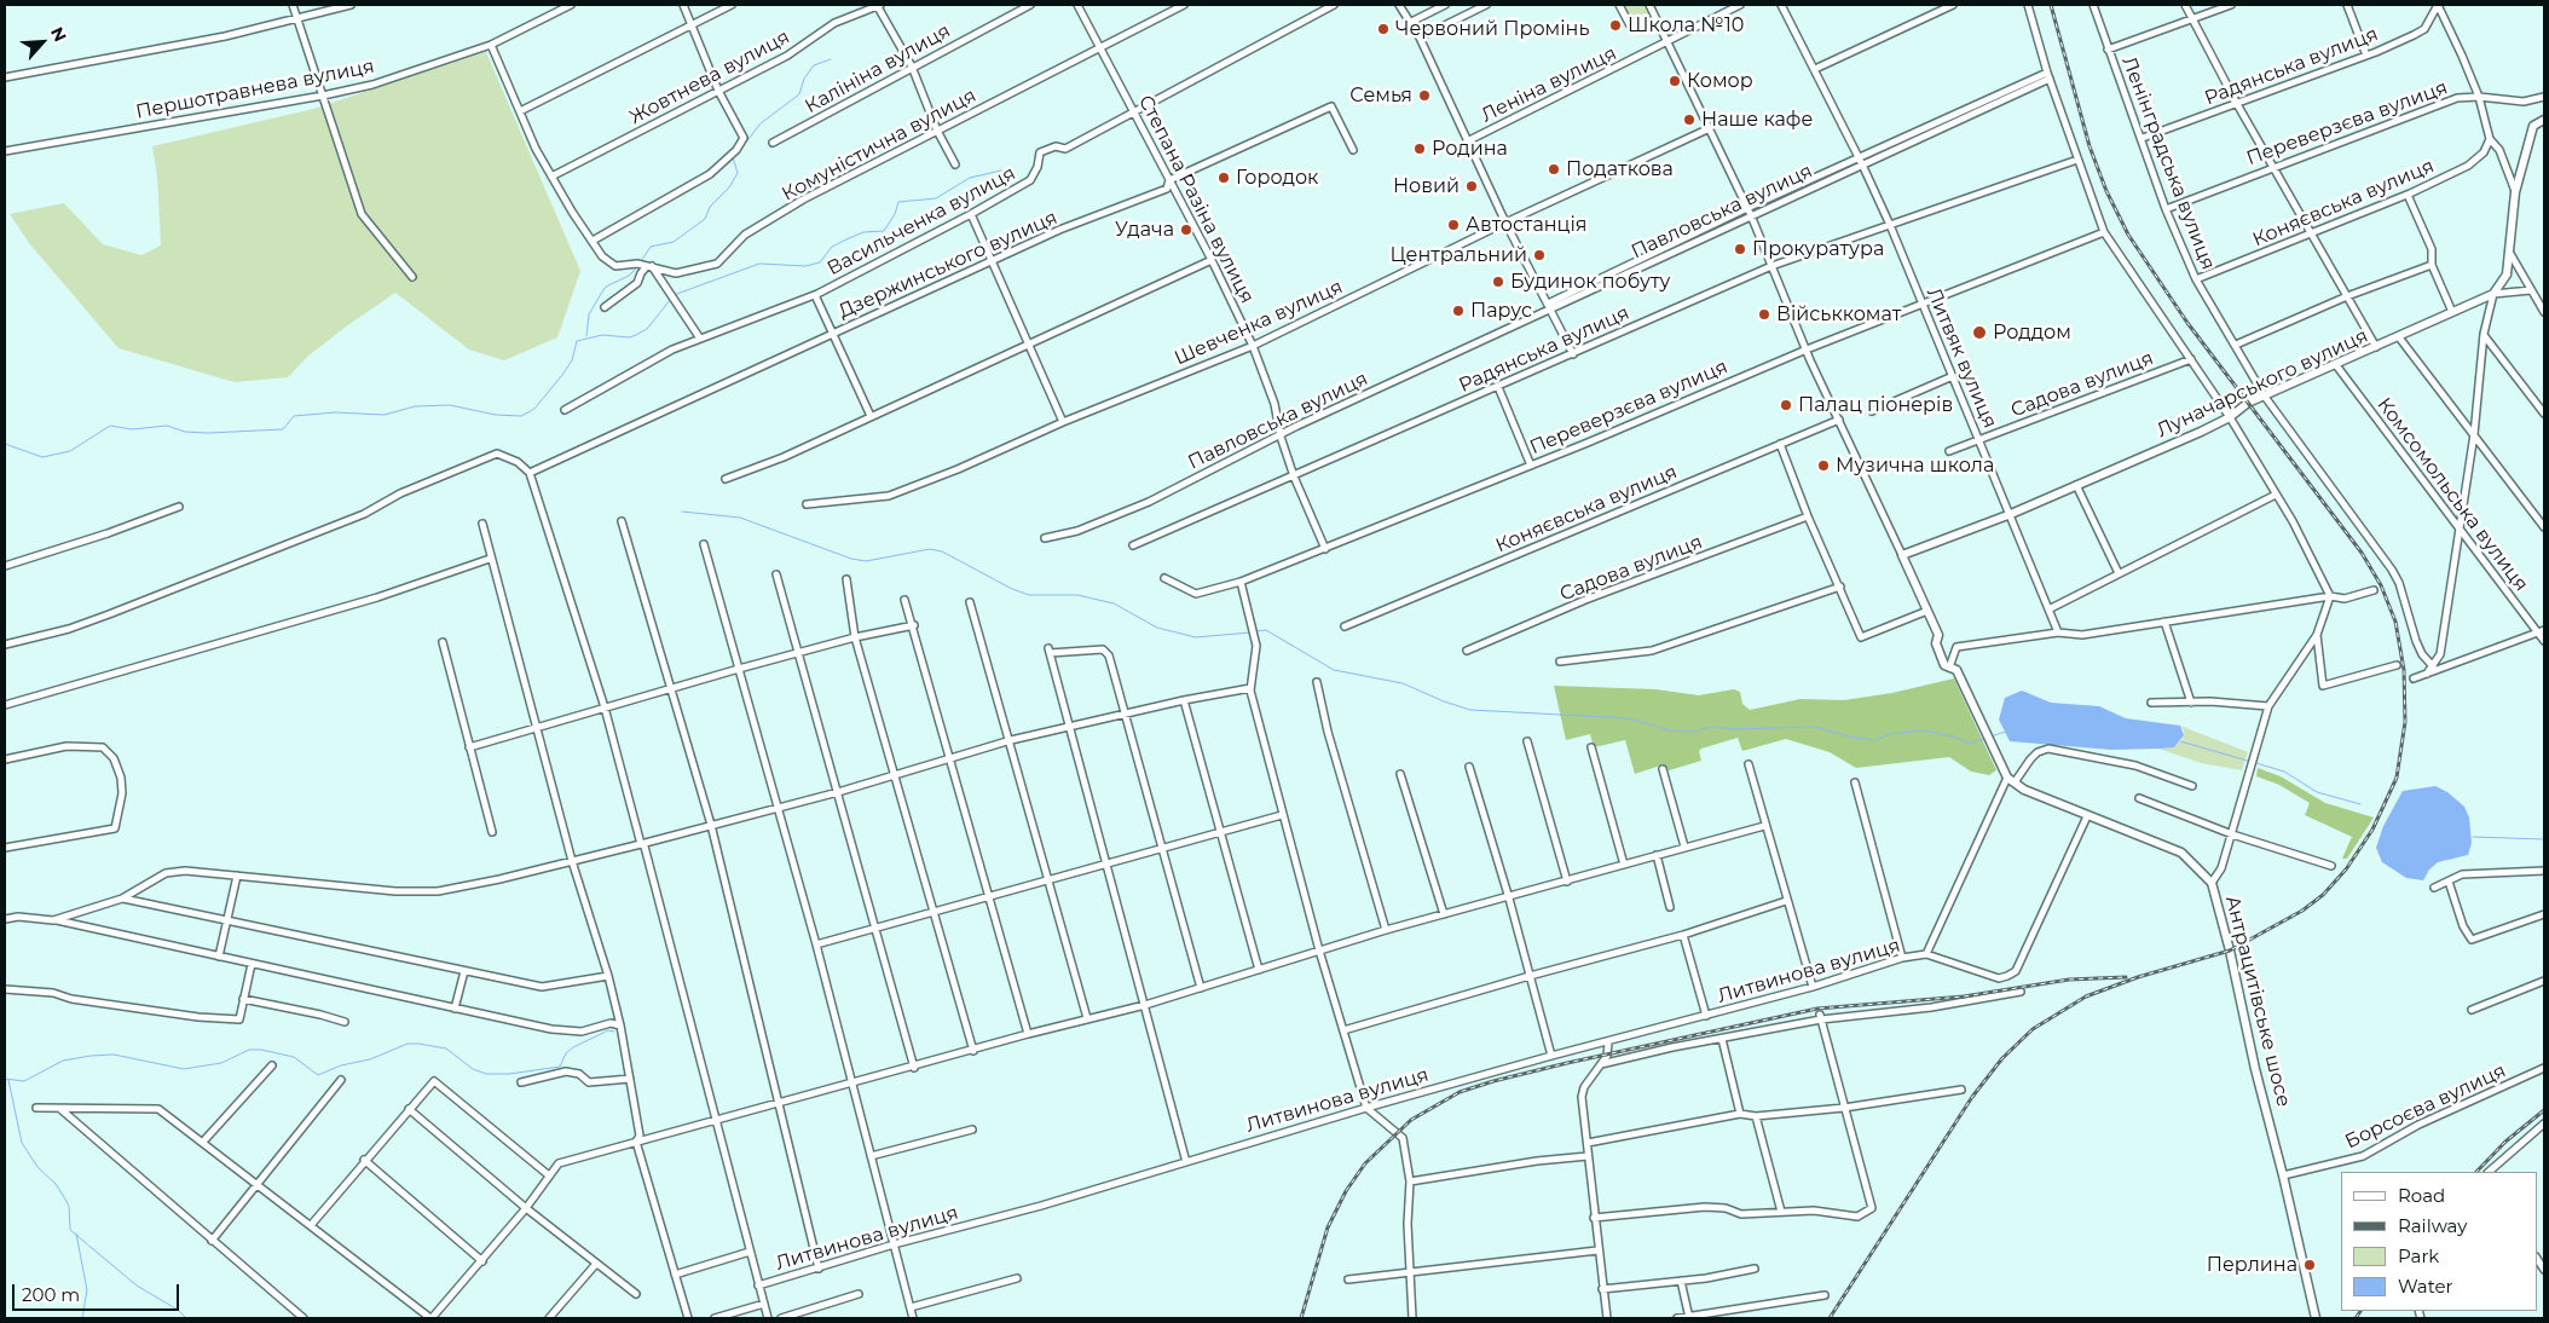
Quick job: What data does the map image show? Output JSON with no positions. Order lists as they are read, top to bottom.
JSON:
{
  "streets": {
    "main road": ["Луначарського вулиця", "Антрацитівське шосе"],
    "street": [
      "Радянська вулиця",
      "Калініна вулиця",
      "Жовтнева вулиця",
      "Леніна вулиця",
      "Першотравнева вулиця",
      "Переверзєва вулиця",
      "Комуністична вулиця",
      "Ленінградська вулиця",
      "Степана Разіна вулиця",
      "Коняєвська вулиця",
      "Павловська вулиця",
      "Васильченка вулиця",
      "Дзержинського вулиця",
      "Шевченка вулиця",
      "Литвяк вулиця",
      "Садова вулиця",
      "Комсомольська вулиця",
      "Литвинова вулиця",
      "Борсоєва вулиця"
    ]
  },
  "crossings": [
    ["Радянська вулиця", "Ленінградська вулиця"],
    ["Радянська вулиця", "Степана Разіна вулиця"],
    ["Радянська вулиця", "Литвяк вулиця"],
    ["Переверзєва вулиця", "Ленінградська вулиця"],
    ["Переверзєва вулиця", "Степана Разіна вулиця"],
    ["Переверзєва вулиця", "Литвяк вулиця"],
    ["Комуністична вулиця", "Степана Разіна вулиця"],
    ["Ленінградська вулиця", "Коняєвська вулиця"],
    ["Ленінградська вулиця", "Луначарського вулиця"],
    ["Степана Разіна вулиця", "Павловська вулиця"],
    ["Степана Разіна вулиця", "Васильченка вулиця"],
    ["Степана Разіна вулиця", "Дзержинського вулиця"],
    ["Степана Разіна вулиця", "Шевченка вулиця"],
    ["Павловська вулиця", "Литвяк вулиця"],
    ["Литвяк вулиця", "Луначарського вулиця"],
    ["Литвяк вулиця", "Садова вулиця"],
    ["Луначарського вулиця", "Комсомольська вулиця"],
    ["Антрацитівське шосе", "Борсоєва вулиця"]
  ],
  "places": [
    "Школа №10",
    "Червоний Промінь",
    "Комор",
    "Семья",
    "Наше кафе",
    "Родина",
    "Податкова",
    "Городок",
    "Новий",
    "Автостанція",
    "Удача",
    "Прокуратура",
    "Центральний",
    "Будинок побуту",
    "Парус",
    "Військкомат",
    "Роддом",
    "Палац піонерів",
    "Музична школа",
    "Перлина"
  ],
  "legend": [
    "Road",
    "Railway",
    "Park",
    "Water"
  ],
  "scale_bar": "200 m",
  "north": "top right"
}
